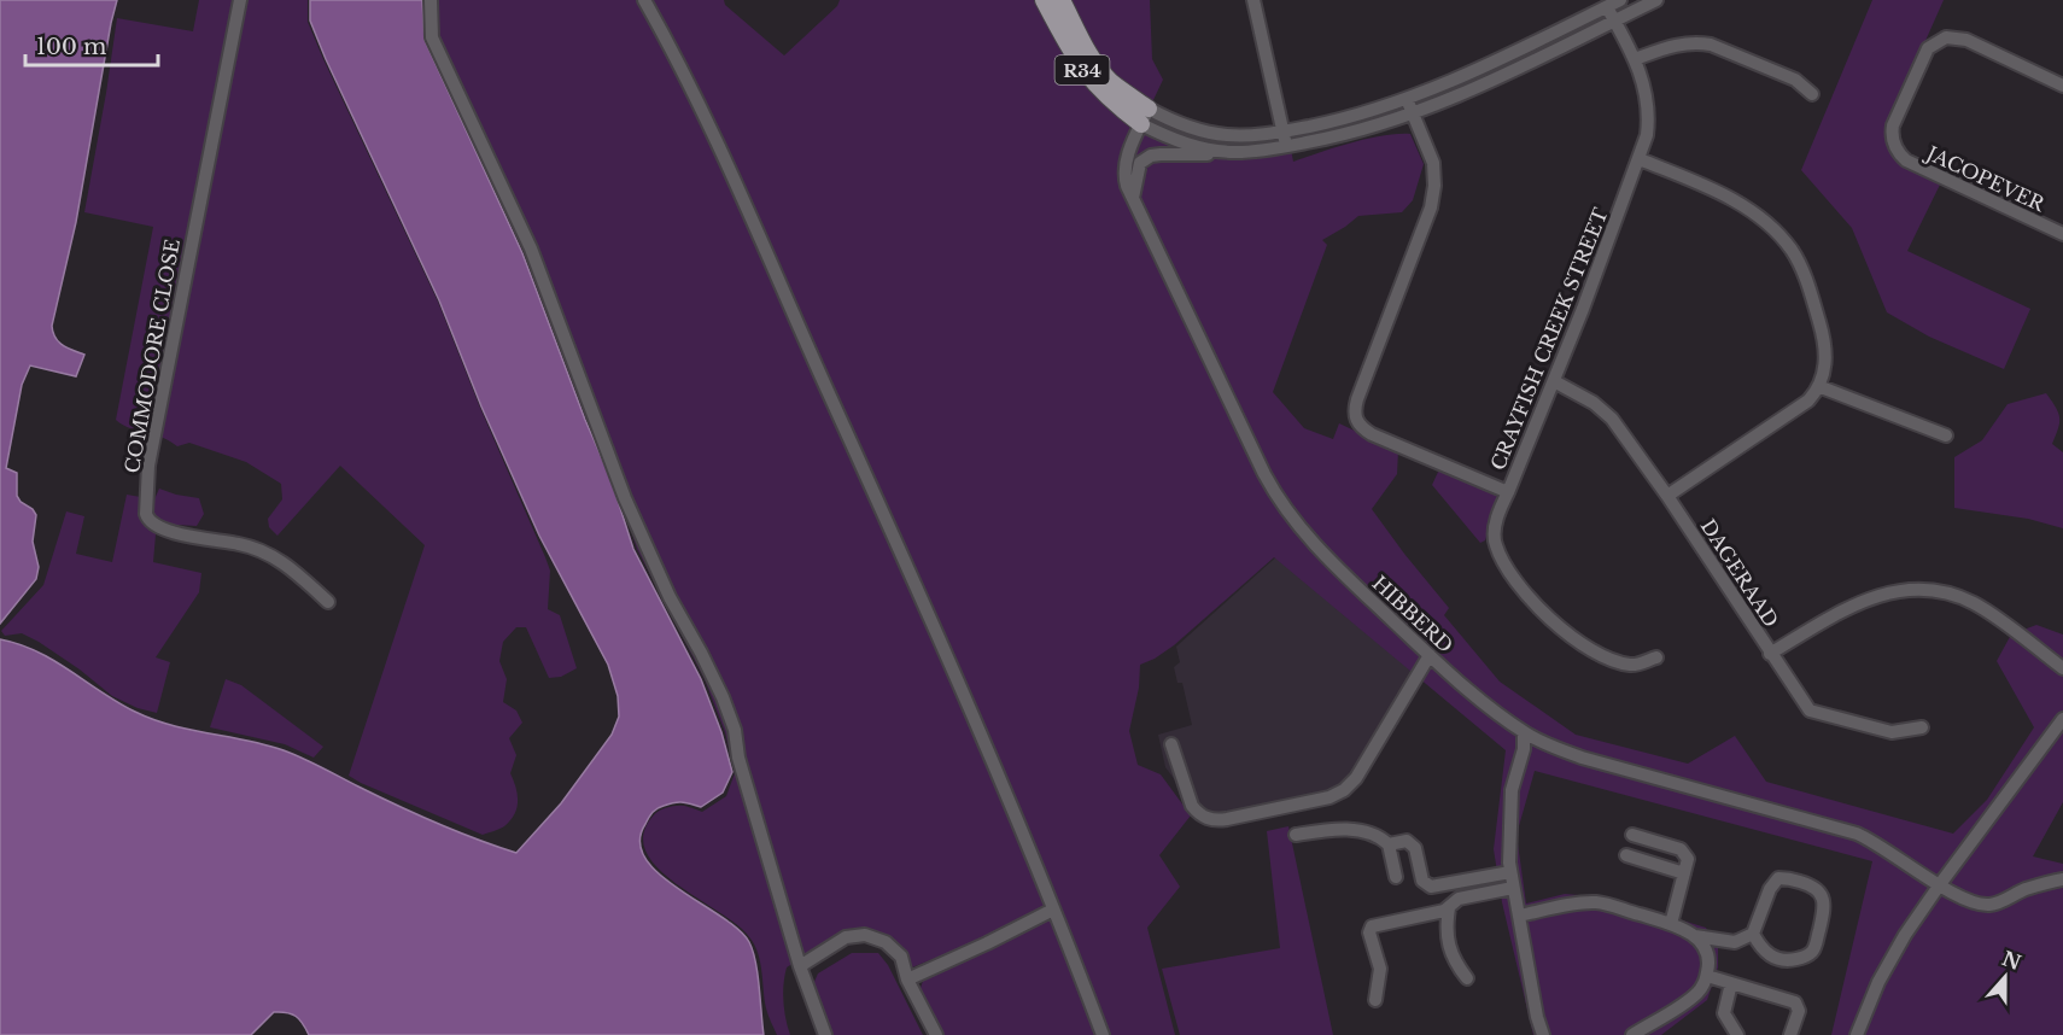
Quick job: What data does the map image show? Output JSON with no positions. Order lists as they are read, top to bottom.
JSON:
{
  "streets": {
    "main road": ["R34"],
    "street": [
      "JACOPEVER",
      "CRAYFISH CREEK STREET",
      "COMMODORE CLOSE",
      "DAGERAAD",
      "HIBBERD"
    ]
  },
  "crossings": [
    ["R34", "HIBBERD"],
    ["CRAYFISH CREEK STREET", "DAGERAAD"]
  ],
  "scale_bar": "100 m",
  "north": "top"
}
